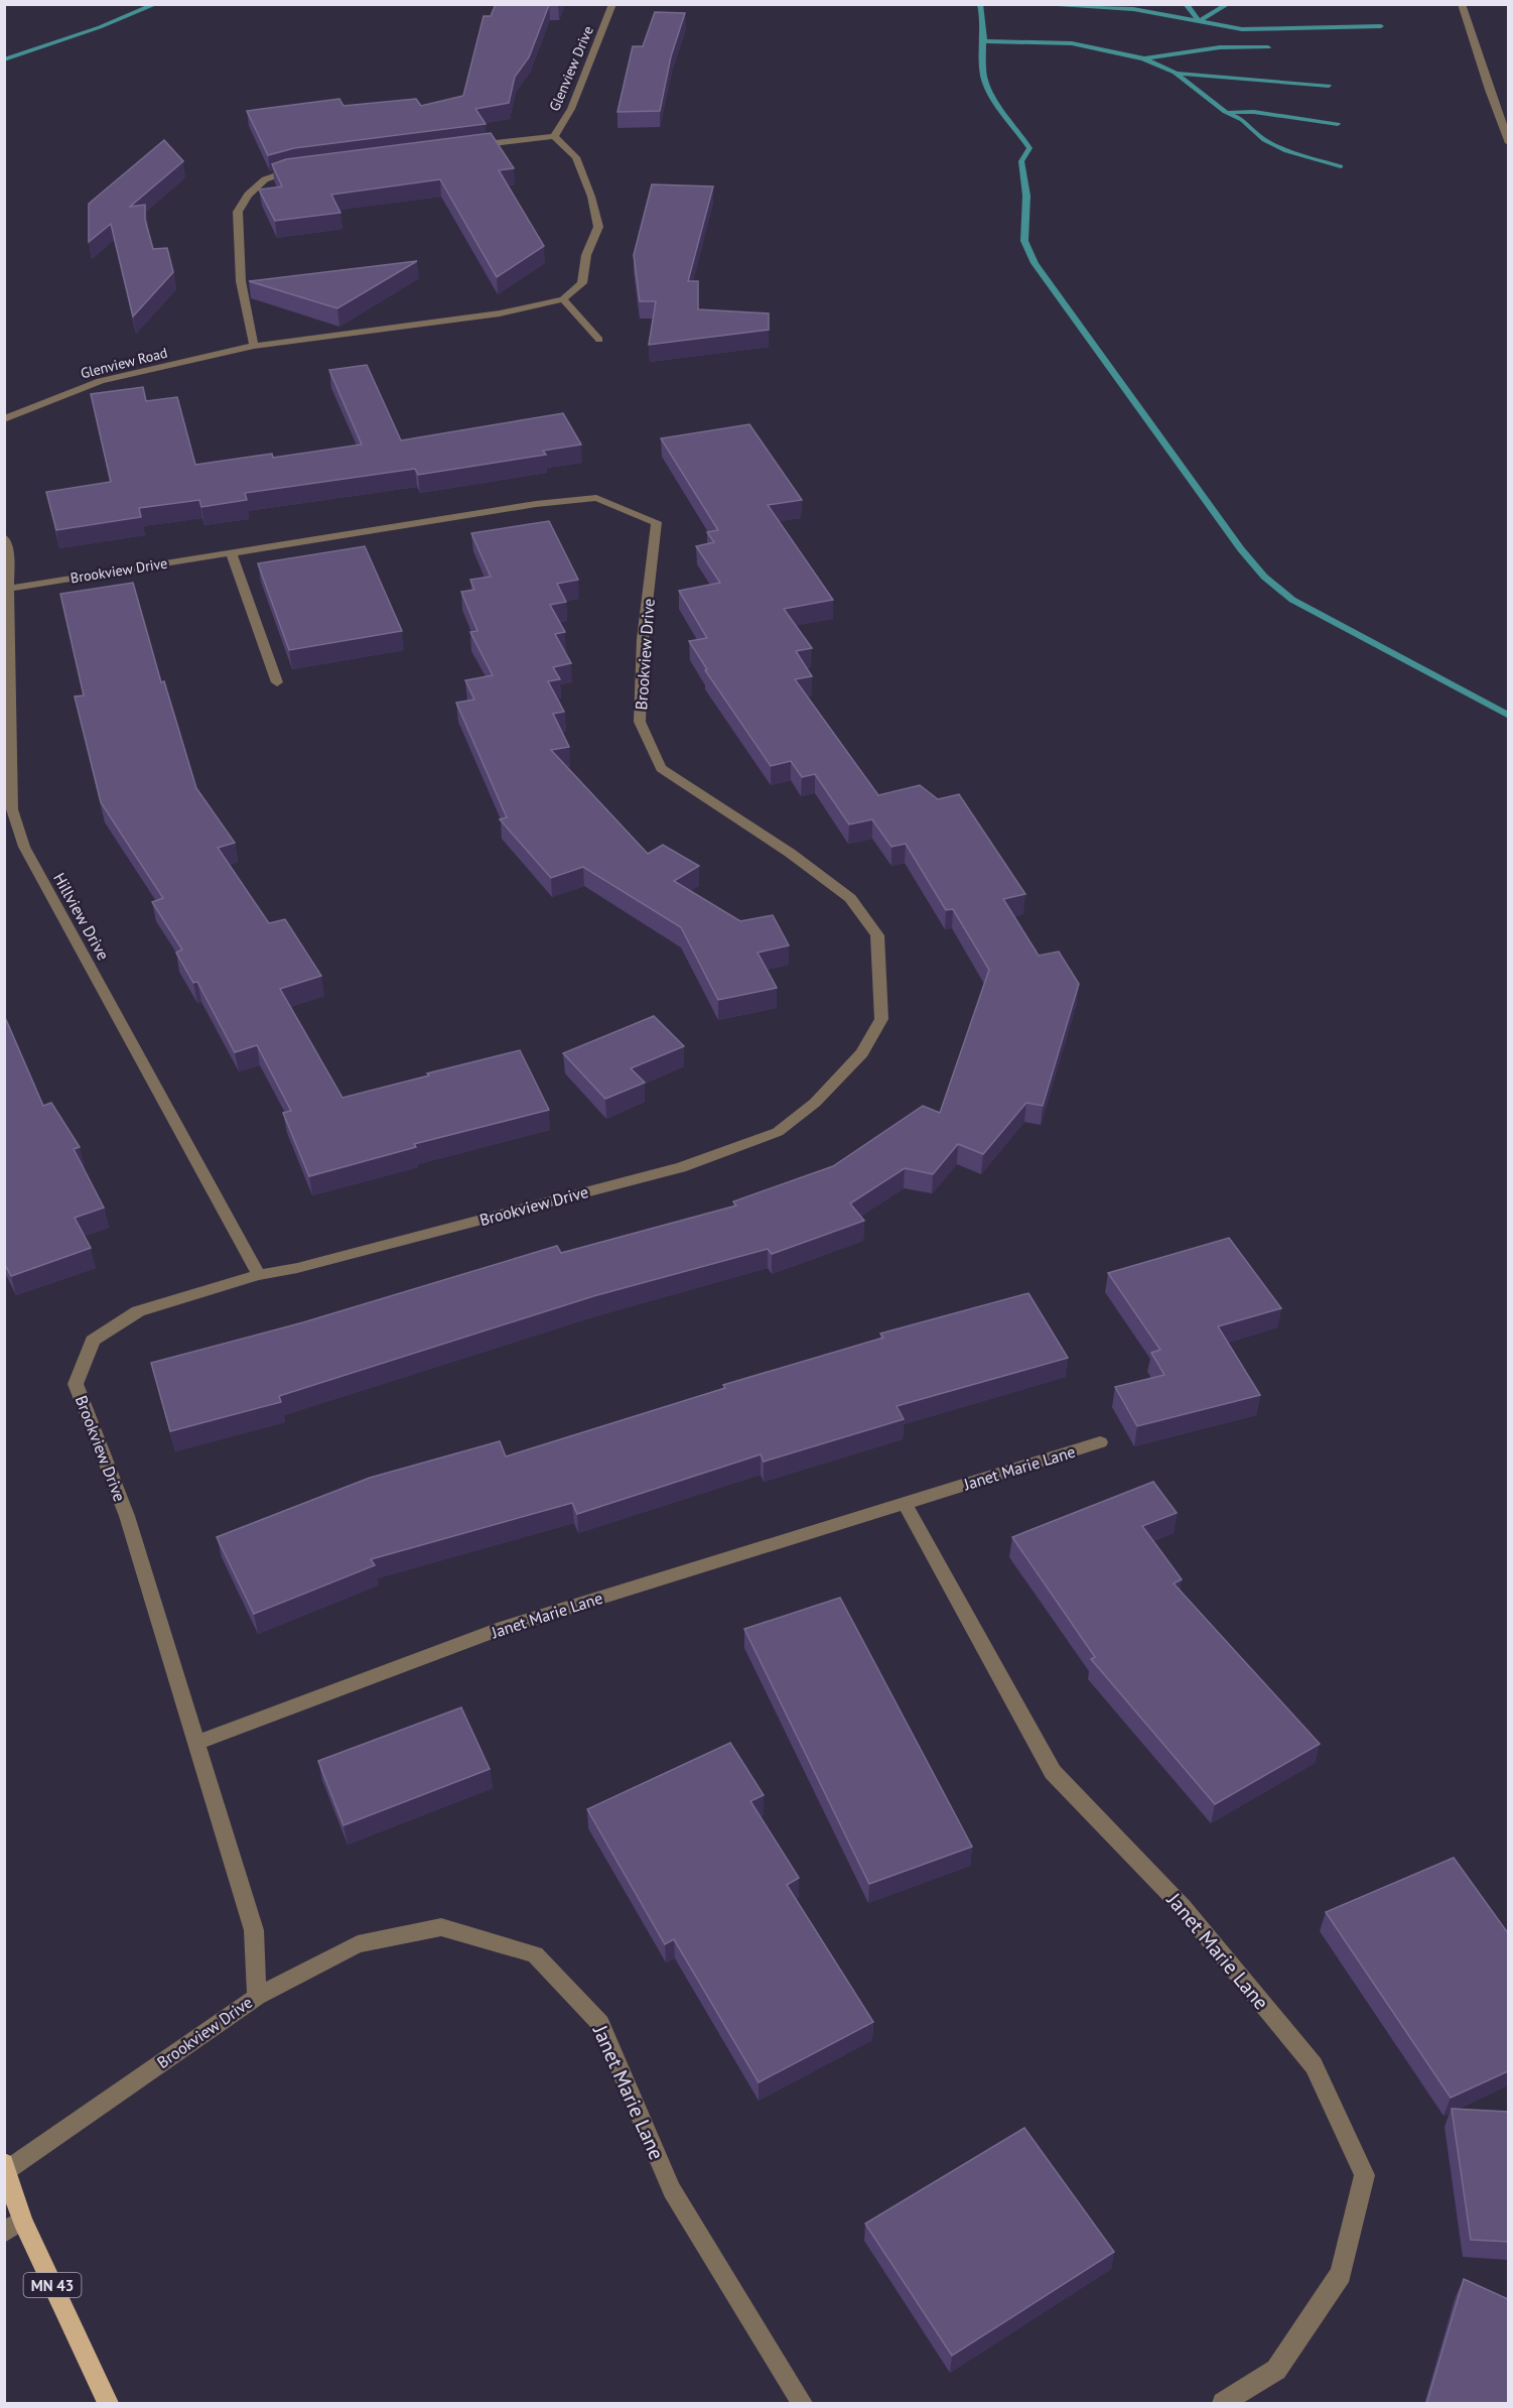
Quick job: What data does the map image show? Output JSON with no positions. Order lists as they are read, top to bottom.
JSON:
{
  "streets": {
    "main road": ["MN 43"],
    "street": [
      "Glenview Drive",
      "Glenview Road",
      "Brookview Drive",
      "Hillview Drive",
      "Janet Marie Lane"
    ]
  },
  "crossings": [
    ["Brookview Drive", "Hillview Drive"],
    ["Brookview Drive", "Janet Marie Lane"],
    ["Brookview Drive", "MN 43"]
  ]
}
